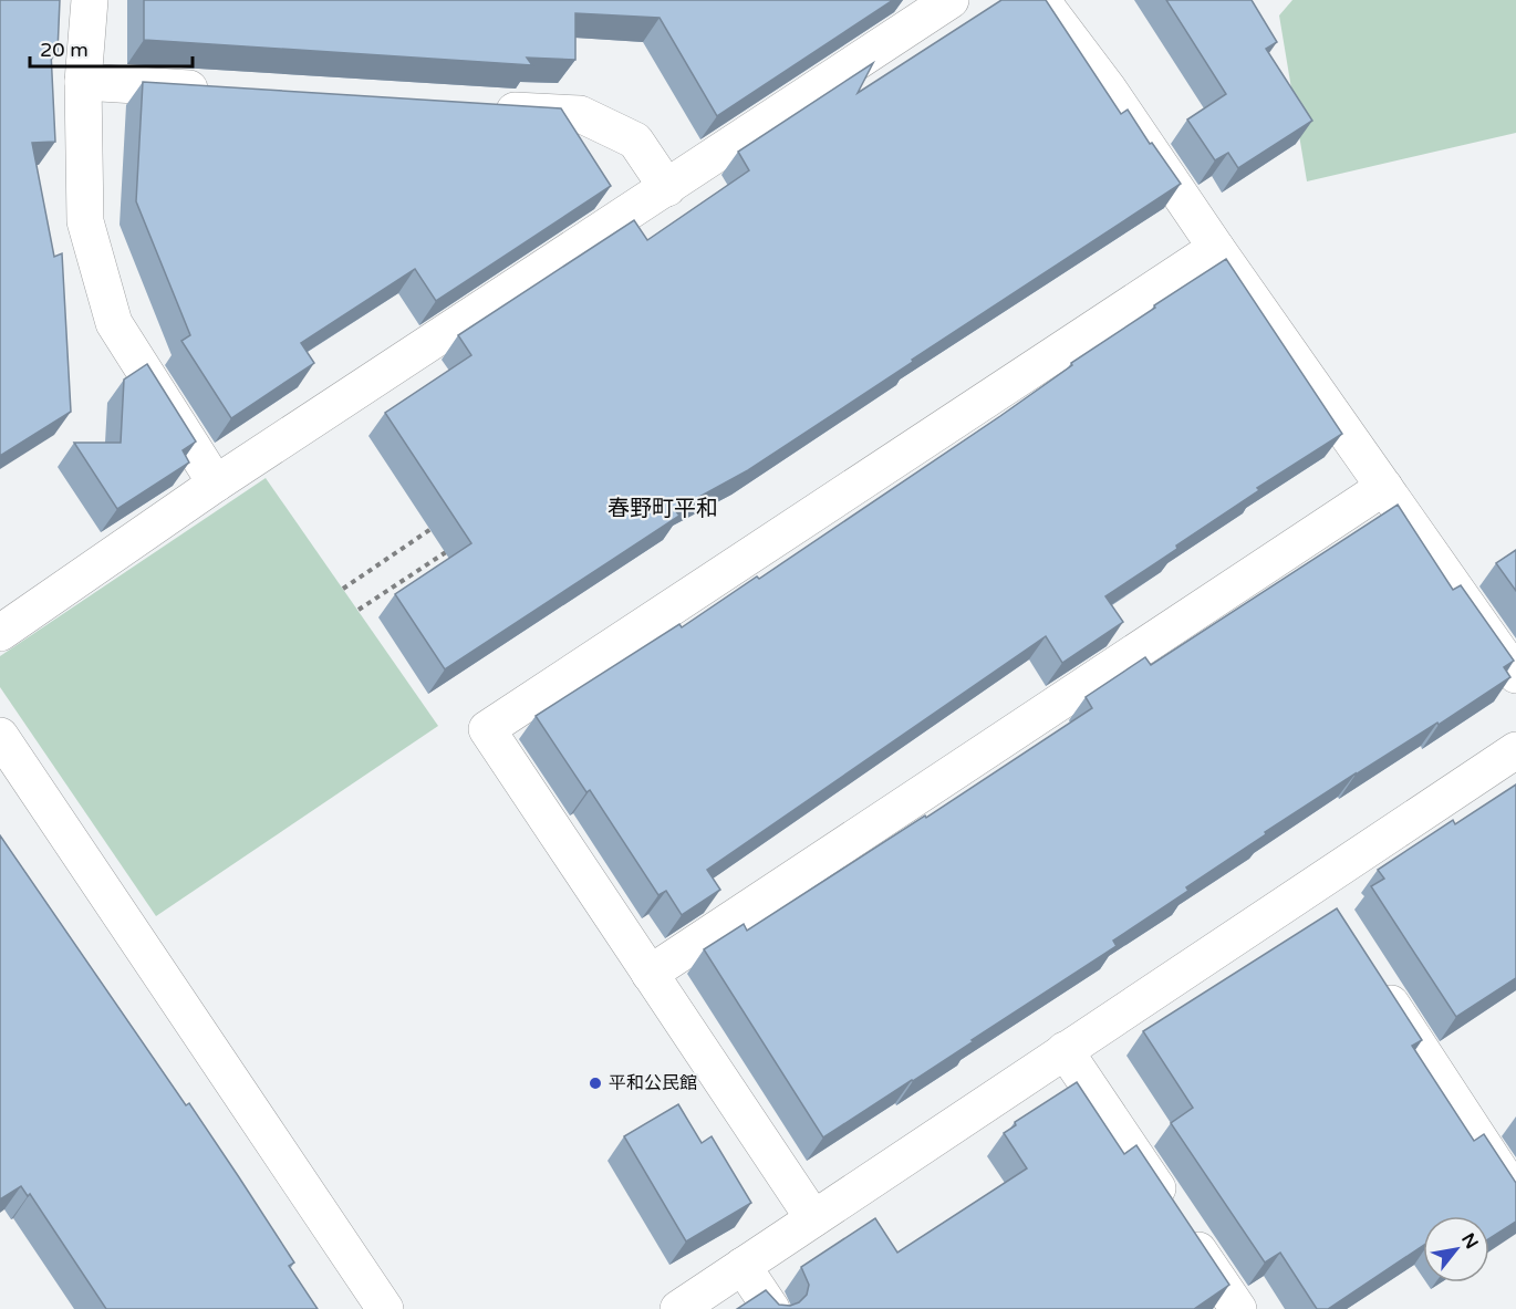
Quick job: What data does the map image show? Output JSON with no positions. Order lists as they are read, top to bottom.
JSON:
{
  "districts": ["春野町平和"],
  "places": ["平和公民館"],
  "scale_bar": "20 m",
  "north": "top right"
}
